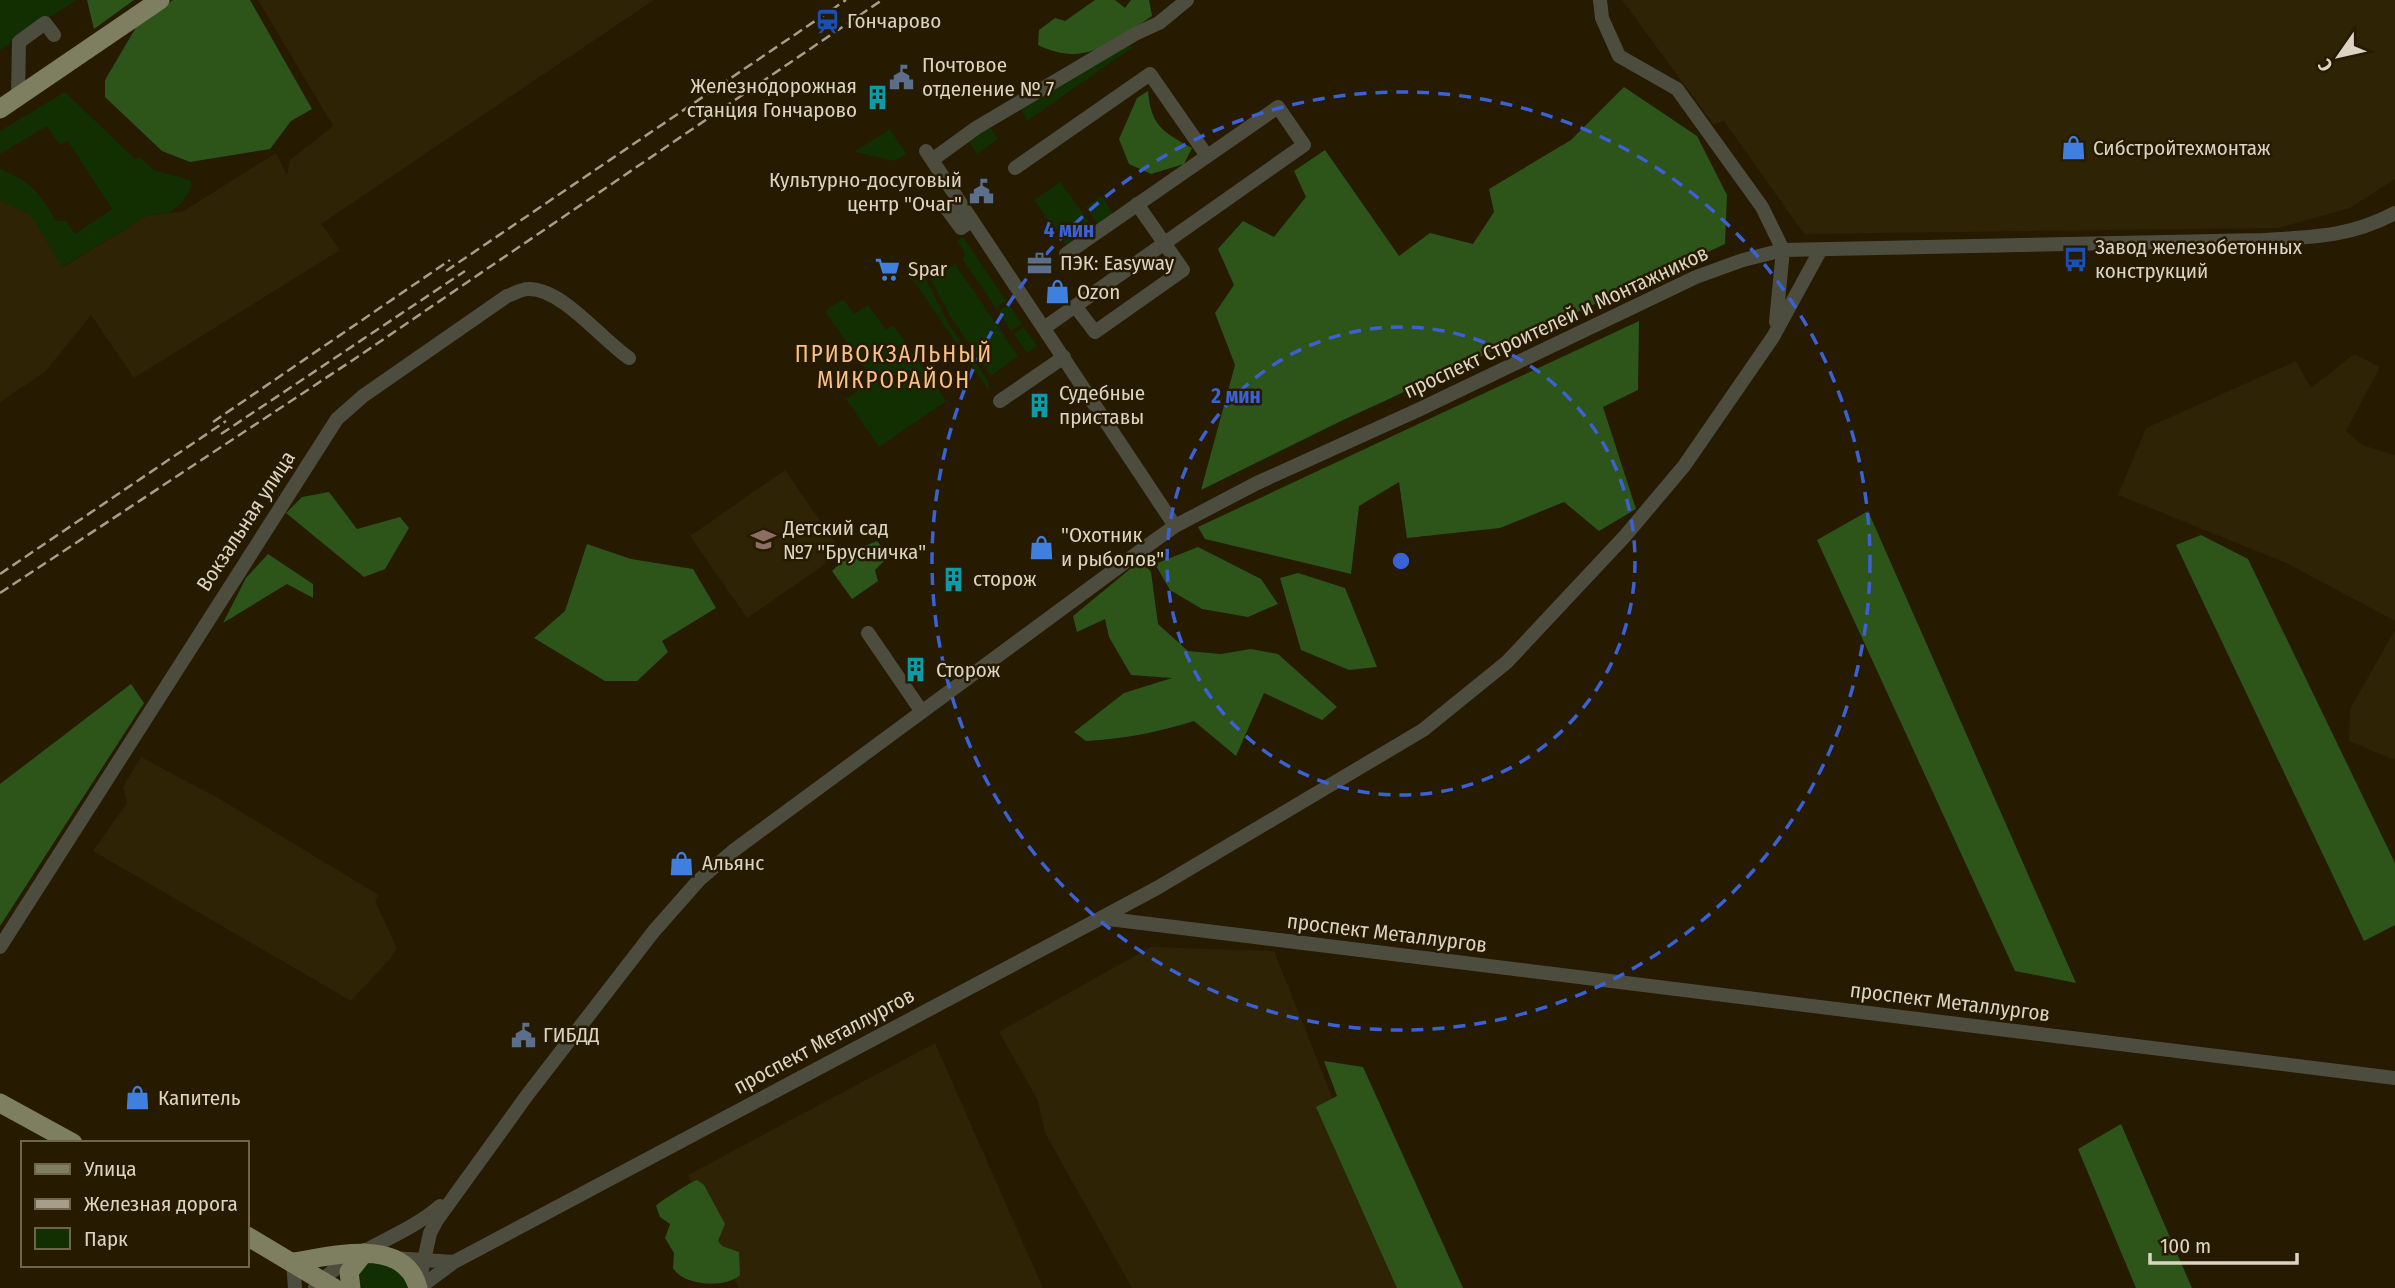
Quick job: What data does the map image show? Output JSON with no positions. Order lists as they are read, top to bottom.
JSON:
{
  "streets": {
    "street": ["проспект Строителей и Монтажников", "Вокзальная улица", "проспект Металлургов"]
  },
  "crossings": [
    ["проспект Строителей и Монтажников", "проспект Металлургов"]
  ],
  "districts": ["ПРИВОКЗАЛЬНЫЙ МИКРОРАЙОН"],
  "places": {
    "station": ["Гончарово"],
    "public building": ["Почтовое отделение № 7", "Культурно-досуговый центр \"Очаг\"", "ГИБДД"],
    "building": [
      "Железнодорожная станция Гончарово",
      "Судебные приставы",
      "сторож",
      "Сторож"
    ],
    "shop": [
      "Сибстройтехмонтаж",
      "Ozon",
      "\"Охотник и рыболов\"",
      "Альянс",
      "Капитель"
    ],
    "bus stop": ["Завод железобетонных конструкций"],
    "office": ["ПЭК: Easyway"],
    "supermarket": ["Spar"],
    "school or university": ["Детский сад №7 \"Брусничка\""]
  },
  "legend": ["Улица", "Железная дорога", "Парк"],
  "scale_bar": "100 m",
  "north": "bottom left",
  "rings": ["4 мин", "2 мин"]
}
